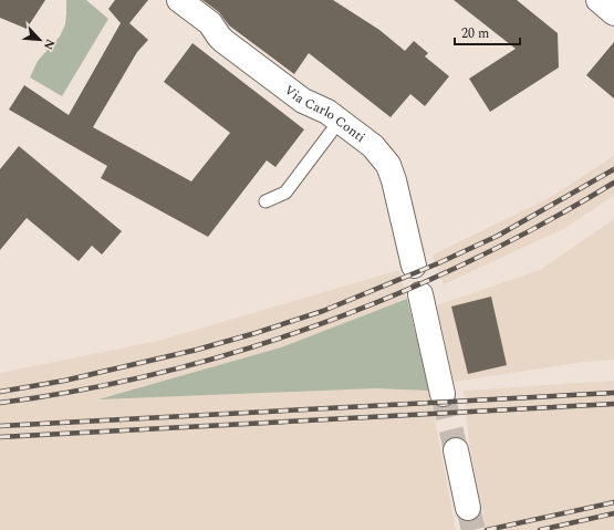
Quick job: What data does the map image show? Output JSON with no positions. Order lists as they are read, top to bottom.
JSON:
{
  "streets": {
    "street": ["Via Carlo Conti"]
  },
  "scale_bar": "20 m",
  "north": "bottom right"
}
